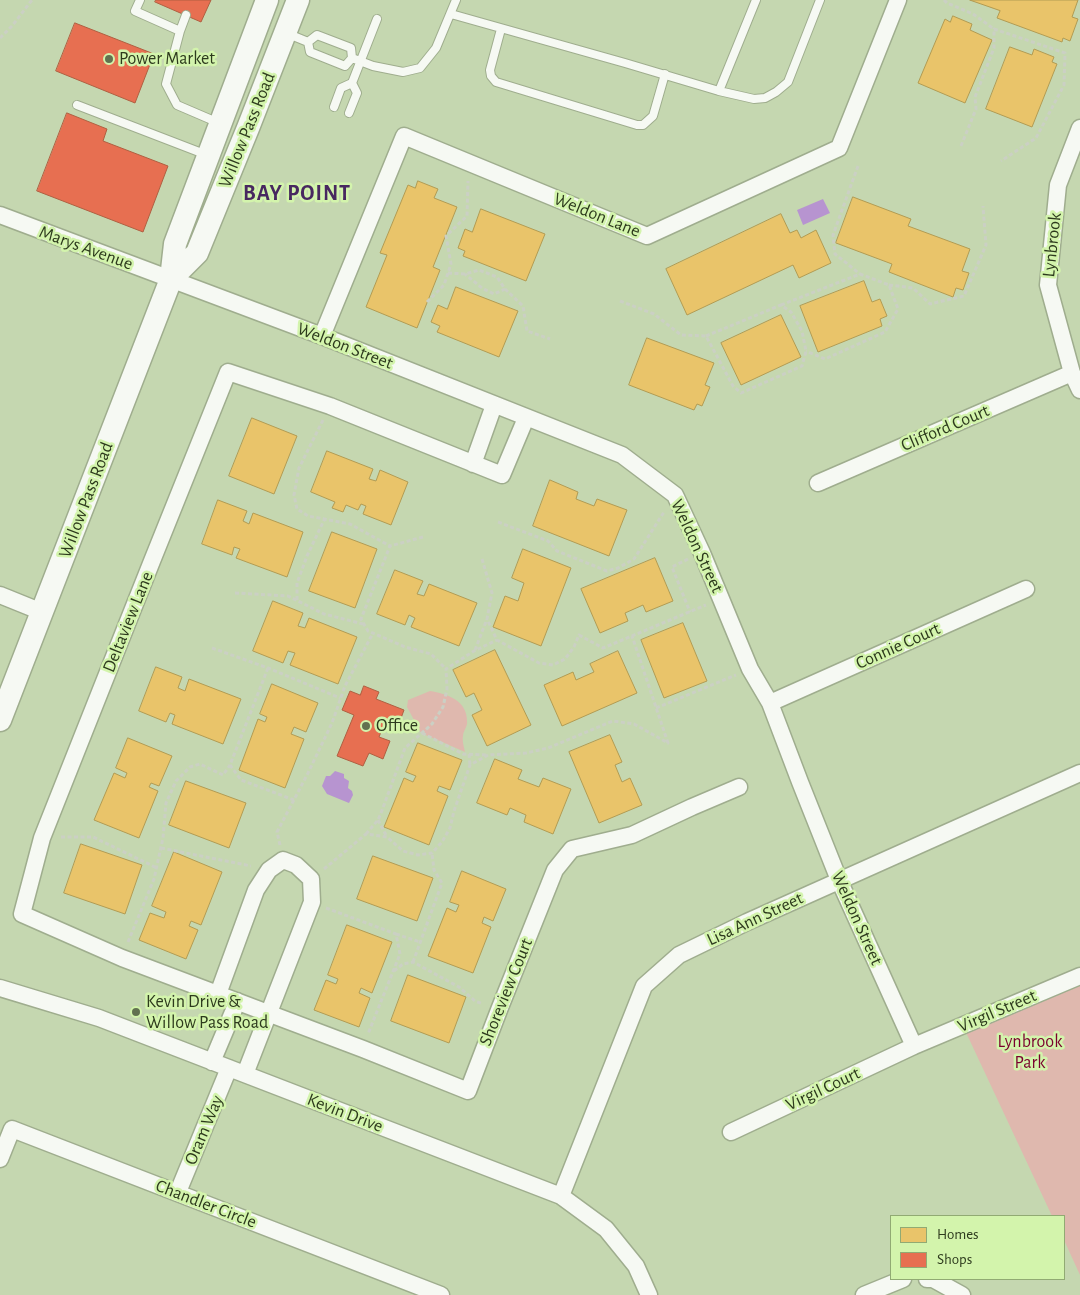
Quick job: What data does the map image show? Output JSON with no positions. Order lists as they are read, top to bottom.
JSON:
{
  "streets": {
    "main road": ["Willow Pass Road"],
    "street": [
      "Weldon Lane",
      "Lynbrook",
      "Marys Avenue",
      "Weldon Street",
      "Clifford Court",
      "Deltaview Lane",
      "Connie Court",
      "Lisa Ann Street",
      "Shoreview Court",
      "Virgil Street",
      "Virgil Court",
      "Kevin Drive",
      "Oram Way",
      "Chandler Circle"
    ]
  },
  "crossings": [
    ["Willow Pass Road", "Marys Avenue"],
    ["Willow Pass Road", "Weldon Street"],
    ["Weldon Lane", "Weldon Street"],
    ["Lynbrook", "Clifford Court"],
    ["Marys Avenue", "Weldon Street"],
    ["Weldon Street", "Deltaview Lane"],
    ["Weldon Street", "Connie Court"],
    ["Weldon Street", "Lisa Ann Street"],
    ["Weldon Street", "Virgil Street"],
    ["Weldon Street", "Virgil Court"],
    ["Deltaview Lane", "Shoreview Court"],
    ["Lisa Ann Street", "Kevin Drive"],
    ["Shoreview Court", "Oram Way"],
    ["Virgil Street", "Virgil Court"],
    ["Kevin Drive", "Oram Way"],
    ["Oram Way", "Chandler Circle"]
  ],
  "districts": ["BAY POINT"],
  "parks": ["Lynbrook Park"],
  "places": ["Power Market", "Office", "Kevin Drive & Willow Pass Road"],
  "legend": ["Homes", "Shops"]
}
